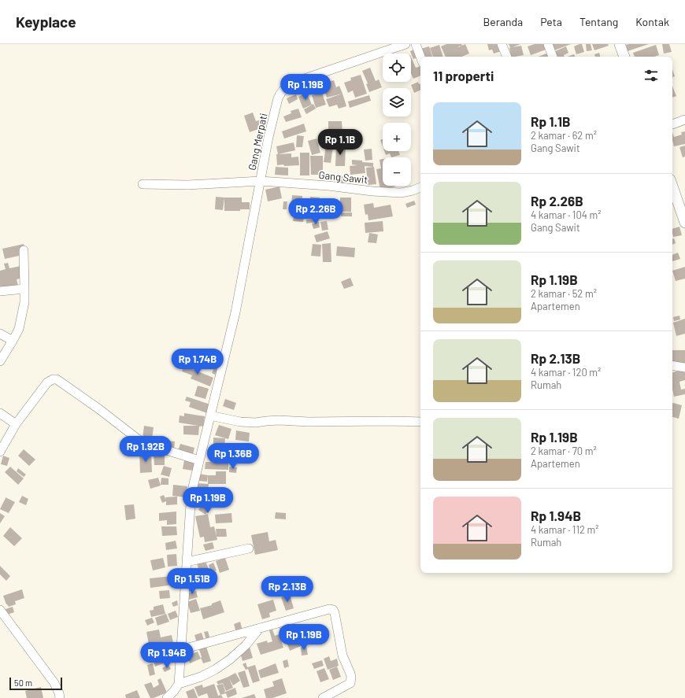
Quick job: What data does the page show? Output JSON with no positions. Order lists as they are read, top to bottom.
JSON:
{
  "streets": {
    "street": ["Gang Merpati", "Gang Sawit"]
  },
  "crossings": [
    ["Gang Merpati", "Gang Sawit"]
  ],
  "scale_bar": "50 m",
  "page": {
    "header": "Keyplace",
    "nav": [
      "Beranda",
      "Peta",
      "Tentang",
      "Kontak"
    ],
    "map_buttons": ["+", "−"],
    "heading": "11 properti",
    "price": [
      "Rp 1.19B",
      "Rp 1.1B",
      "Rp 2.26B",
      "Rp 1.74B",
      "Rp 1.92B",
      "Rp 1.36B",
      "Rp 1.19B",
      "Rp 1.51B",
      "Rp 2.13B",
      "Rp 1.19B",
      "Rp 1.94B"
    ],
    "list": [
      {
        "name": "Rp 1.1B",
        "note": "2 kamar · 62 m² · Gang Sawit"
      },
      {
        "name": "Rp 2.26B",
        "note": "4 kamar · 104 m² · Gang Sawit"
      },
      {
        "name": "Rp 1.19B",
        "note": "2 kamar · 52 m² · Apartemen"
      },
      {
        "name": "Rp 2.13B",
        "note": "4 kamar · 120 m² · Rumah"
      },
      {
        "name": "Rp 1.19B",
        "note": "2 kamar · 70 m² · Apartemen"
      },
      {
        "name": "Rp 1.94B",
        "note": "4 kamar · 112 m² · Rumah"
      }
    ],
    "scale": "50 m"
  }
}
